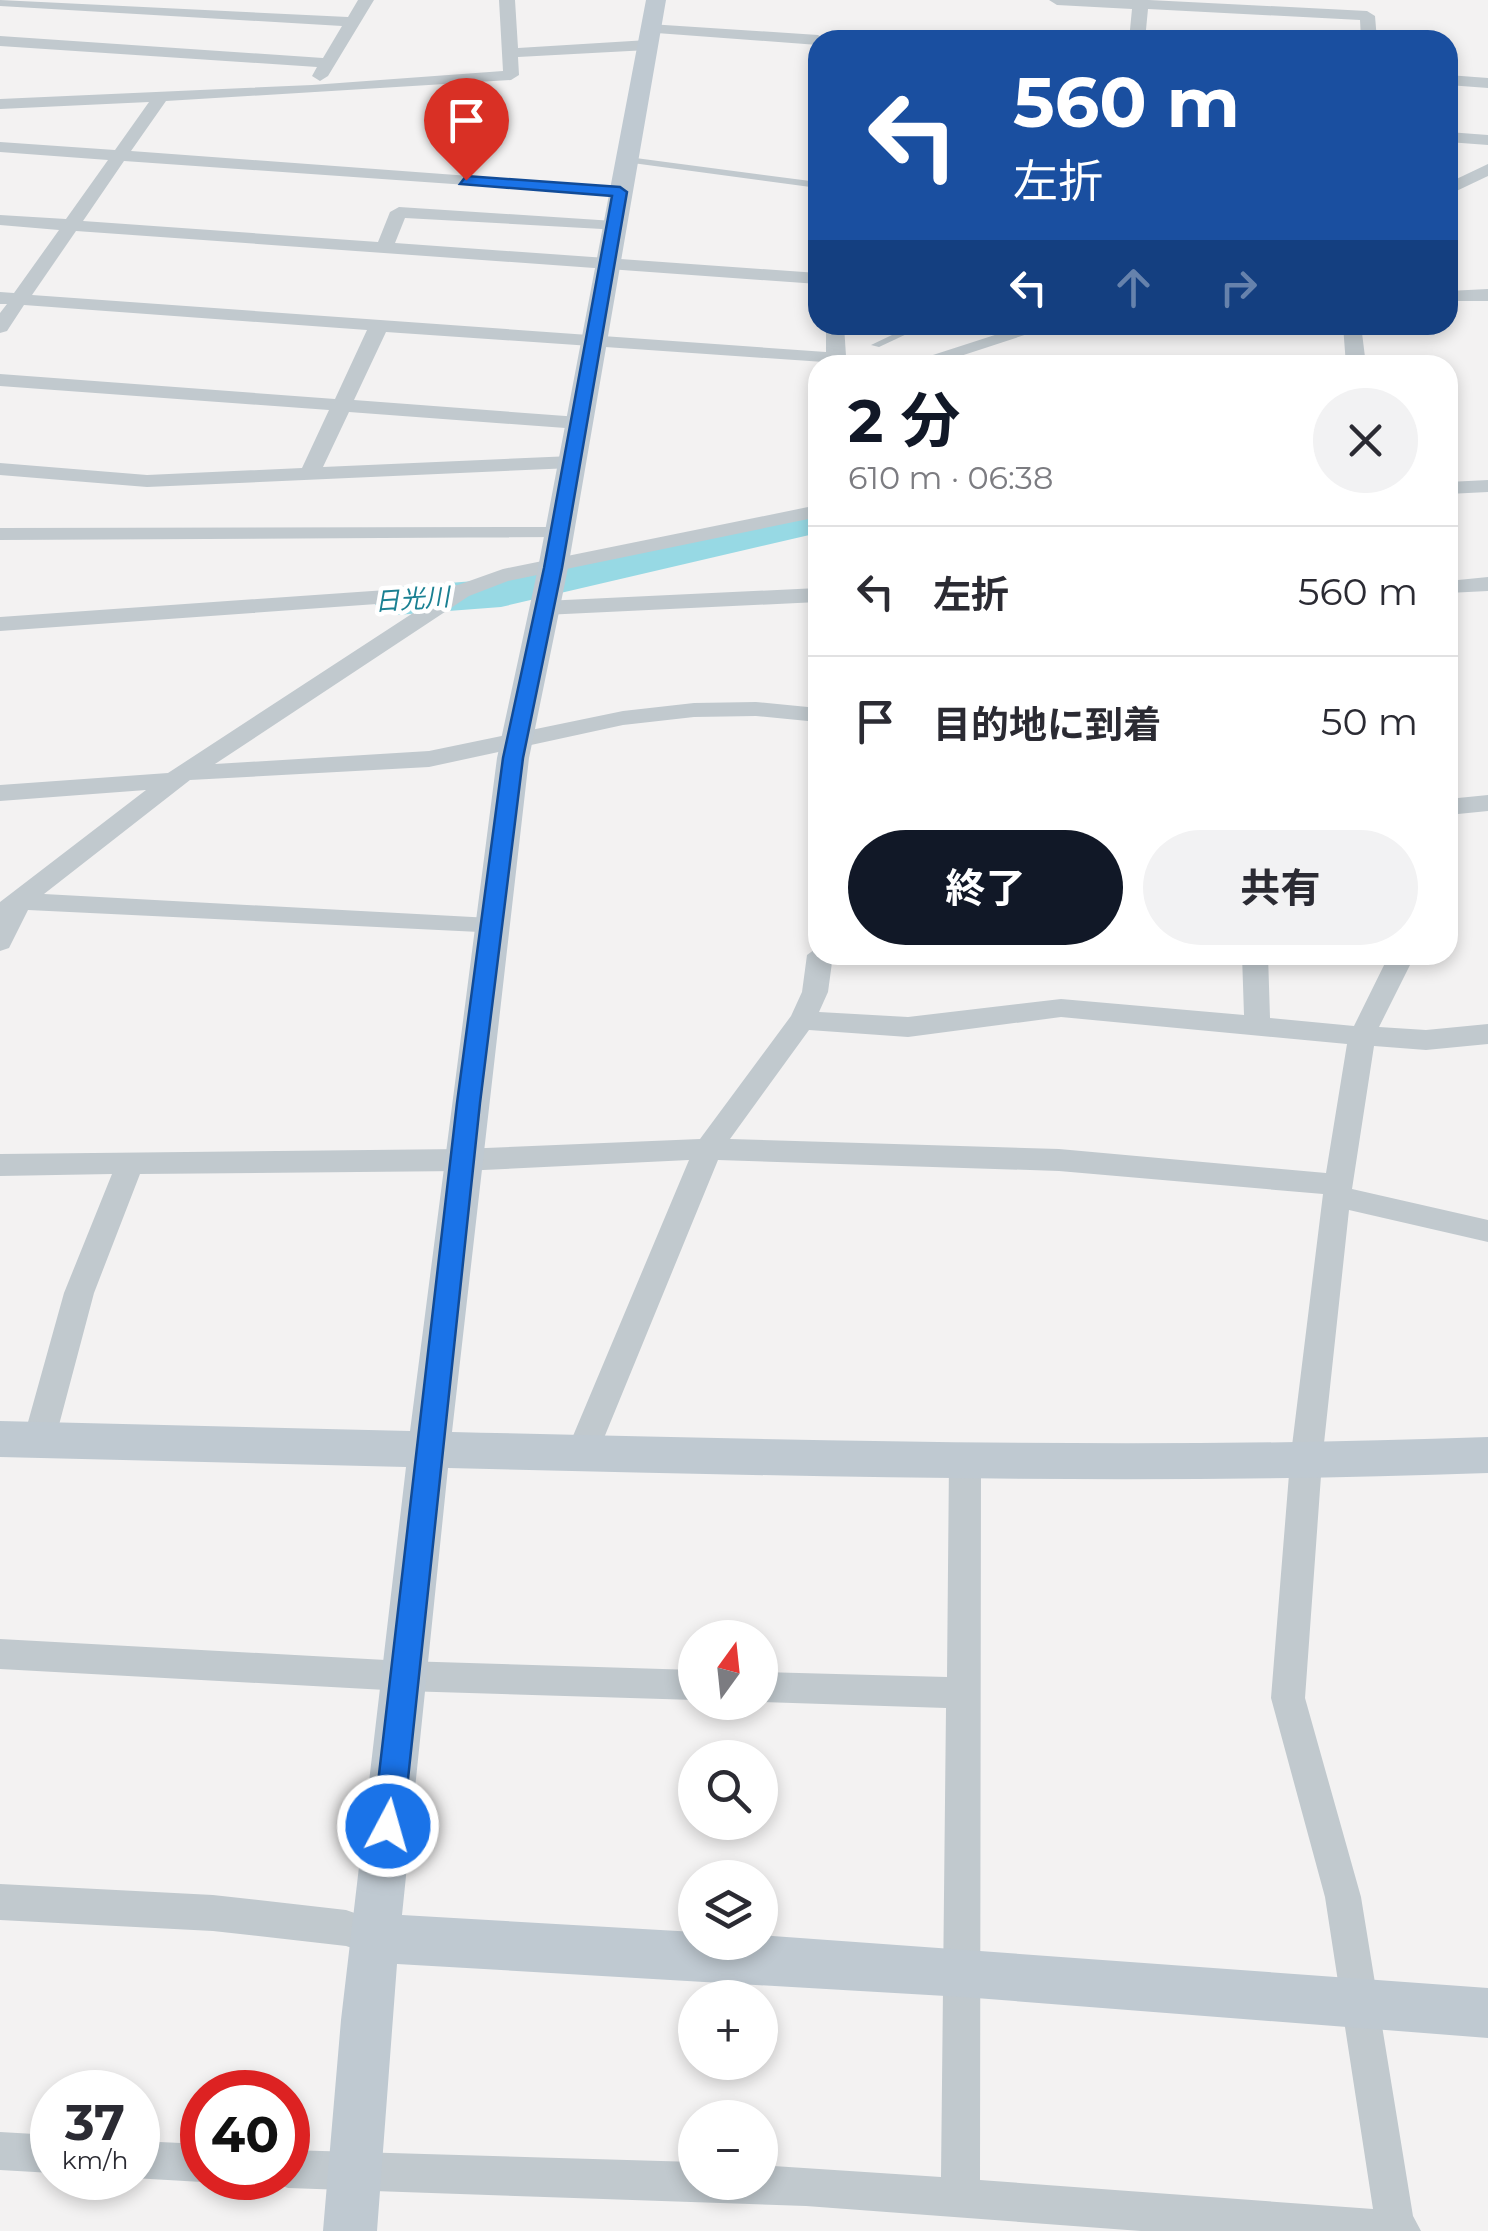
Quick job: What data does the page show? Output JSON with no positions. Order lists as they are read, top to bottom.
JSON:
{
  "water": ["日光川"],
  "north": "top",
  "page": {
    "turn": ["560 m", "左折"],
    "heading": ["2 分", "610 m · 06:38"],
    "list": [
      {
        "name": "左折",
        "value": "560 m"
      },
      {
        "name": "目的地に到着",
        "value": "50 m"
      }
    ],
    "buttons": ["終了", "共有"],
    "map_buttons": ["+", "−"],
    "speed": "37 km/h",
    "limit": "40"
  }
}
